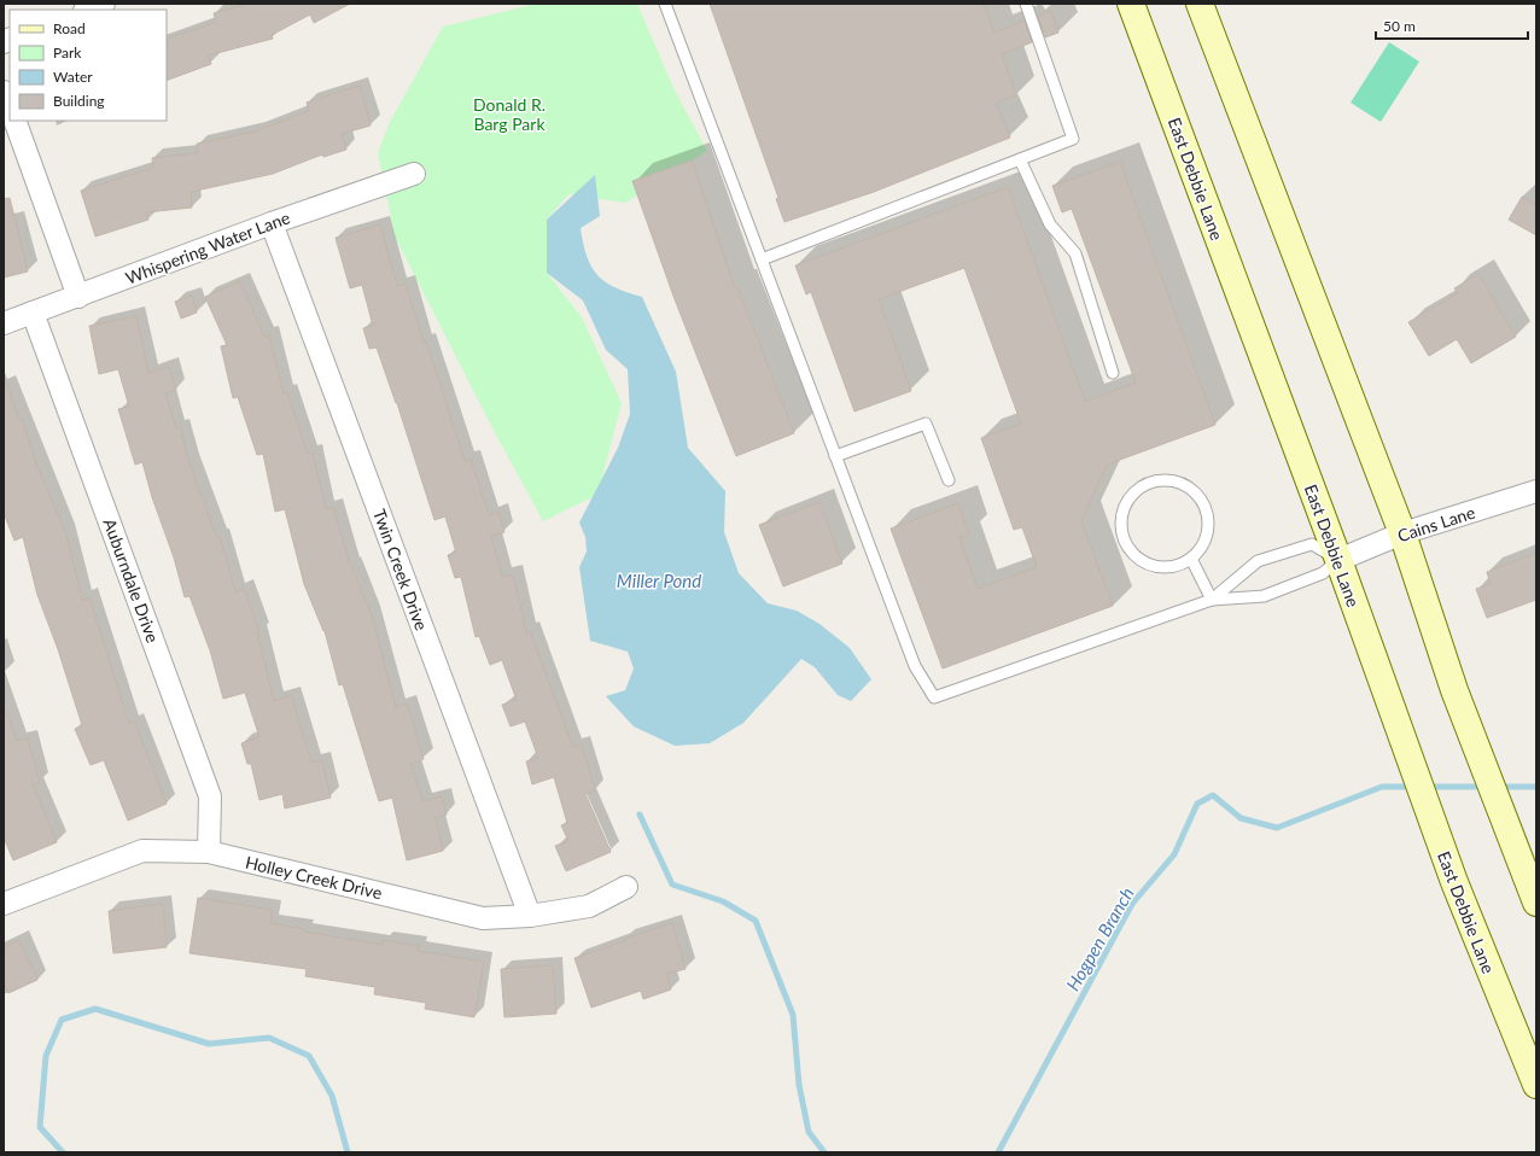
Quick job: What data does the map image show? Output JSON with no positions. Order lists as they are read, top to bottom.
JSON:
{
  "streets": {
    "main road": ["East Debbie Lane"],
    "street": [
      "Whispering Water Lane",
      "Cains Lane",
      "Twin Creek Drive",
      "Auburndale Drive",
      "Holley Creek Drive"
    ]
  },
  "crossings": [
    ["East Debbie Lane", "Cains Lane"],
    ["Whispering Water Lane", "Twin Creek Drive"],
    ["Whispering Water Lane", "Auburndale Drive"],
    ["Twin Creek Drive", "Holley Creek Drive"],
    ["Auburndale Drive", "Holley Creek Drive"]
  ],
  "water": ["Miller Pond", "Hogpen Branch"],
  "parks": ["Donald R. Barg Park"],
  "legend": [
    "Road",
    "Park",
    "Water",
    "Building"
  ],
  "scale_bar": "50 m"
}
